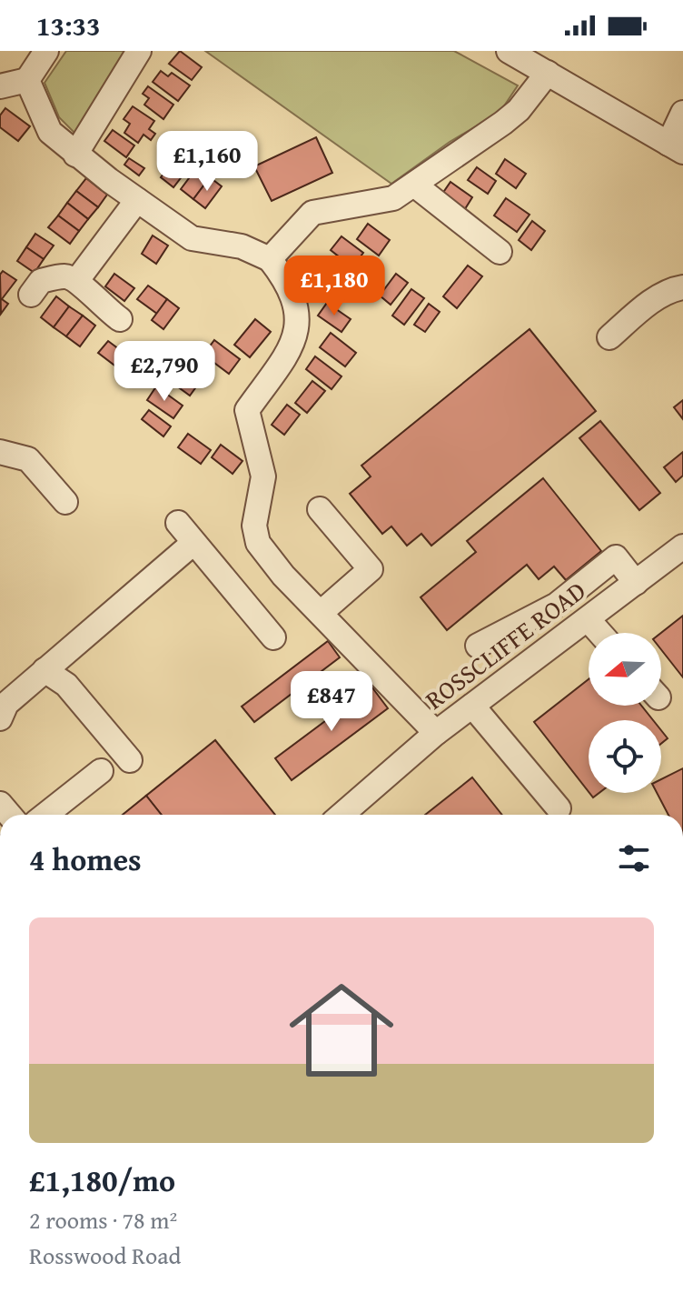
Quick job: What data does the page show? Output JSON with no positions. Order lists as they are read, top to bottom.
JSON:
{
  "streets": {
    "street": ["ROSSCLIFFE ROAD"]
  },
  "north": "left",
  "page": {
    "status": "13:33",
    "price": [
      "£1,160",
      "£1,180",
      "£2,790",
      "£847"
    ],
    "heading": "4 homes",
    "list": [
      {
        "name": "£1,180/mo",
        "note": "2 rooms · 78 m² · Rosswood Road"
      }
    ]
  }
}
